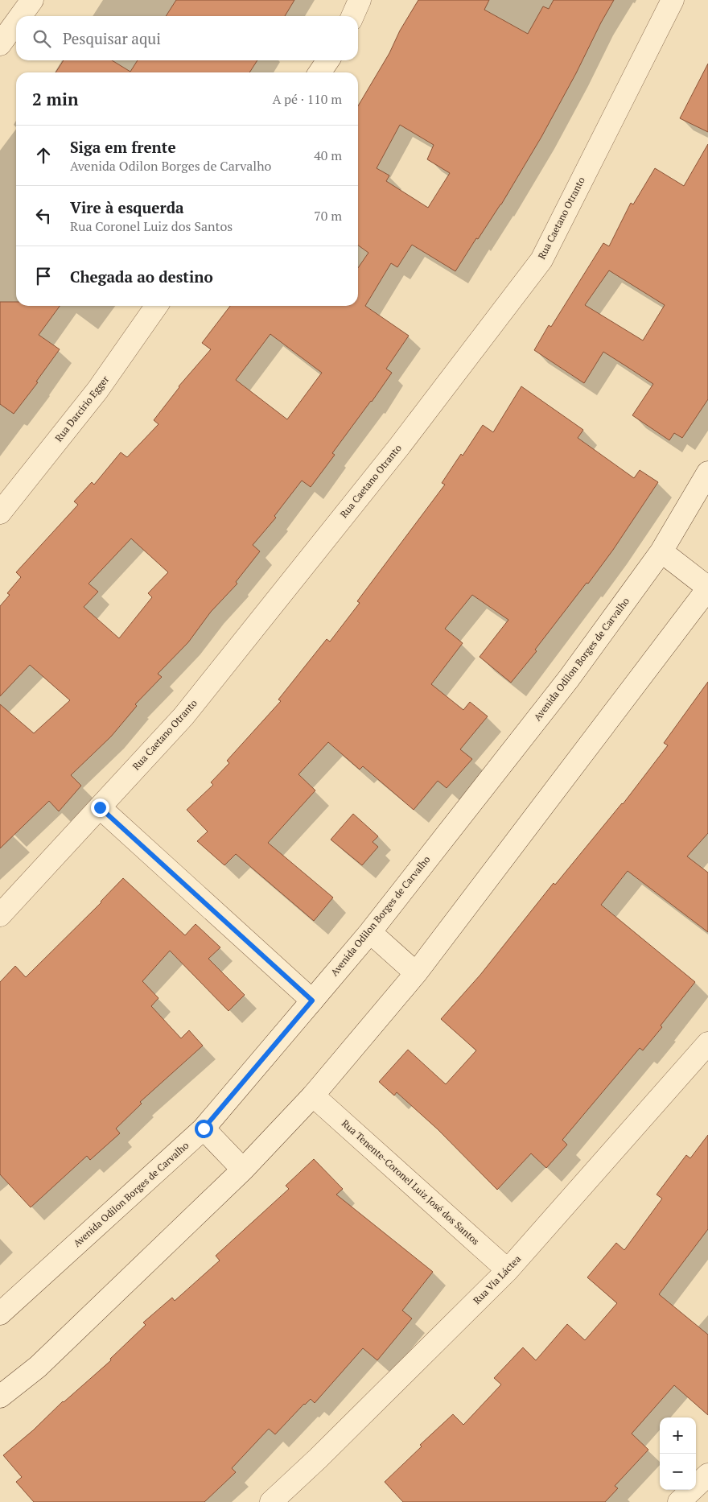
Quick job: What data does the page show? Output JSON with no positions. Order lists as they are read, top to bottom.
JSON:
{
  "streets": {
    "street": [
      "Rua Caetano Otranto",
      "Rua Darcirio Egger",
      "Avenida Odilon Borges de Carvalho",
      "Rua Tenente-Coronel Luiz José dos Santos",
      "Rua Via Láctea"
    ]
  },
  "crossings": [
    ["Rua Tenente-Coronel Luiz José dos Santos", "Rua Via Láctea"]
  ],
  "page": {
    "search": "Pesquisar aqui",
    "heading": ["2 min", "A pé · 110 m"],
    "list": [
      ["Siga em frente", "Avenida Odilon Borges de Carvalho", "40 m"],
      ["Vire à esquerda", "Rua Coronel Luiz dos Santos", "70 m"],
      "Chegada ao destino"
    ],
    "map_buttons": ["+", "−"]
  }
}
